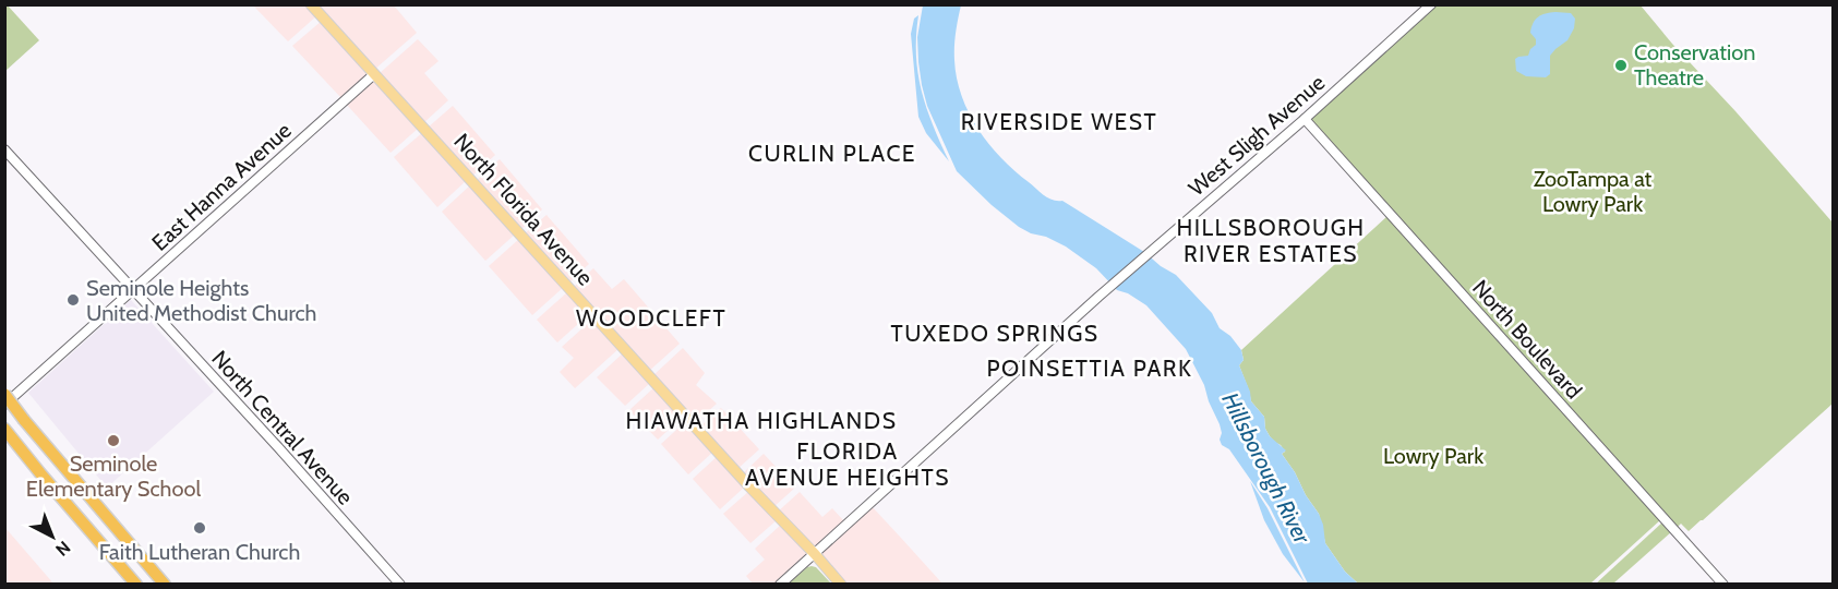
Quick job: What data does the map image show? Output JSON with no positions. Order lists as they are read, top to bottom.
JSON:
{
  "streets": {
    "main road": ["North Florida Avenue"],
    "street": [
      "West Sligh Avenue",
      "East Hanna Avenue",
      "North Boulevard",
      "North Central Avenue"
    ]
  },
  "crossings": [
    ["West Sligh Avenue", "North Florida Avenue"],
    ["West Sligh Avenue", "North Boulevard"],
    ["East Hanna Avenue", "North Florida Avenue"],
    ["East Hanna Avenue", "North Central Avenue"]
  ],
  "districts": [
    "RIVERSIDE WEST",
    "CURLIN PLACE",
    "HILLSBOROUGH RIVER ESTATES",
    "WOODCLEFT",
    "TUXEDO SPRINGS",
    "POINSETTIA PARK",
    "HIAWATHA HIGHLANDS",
    "FLORIDA AVENUE HEIGHTS"
  ],
  "water": ["Hillsborough River"],
  "parks": ["ZooTampa at Lowry Park", "Lowry Park"],
  "places": [
    "Conservation Theatre",
    "Seminole Heights United Methodist Church",
    "Seminole Elementary School",
    "Faith Lutheran Church"
  ],
  "north": "bottom right"
}
